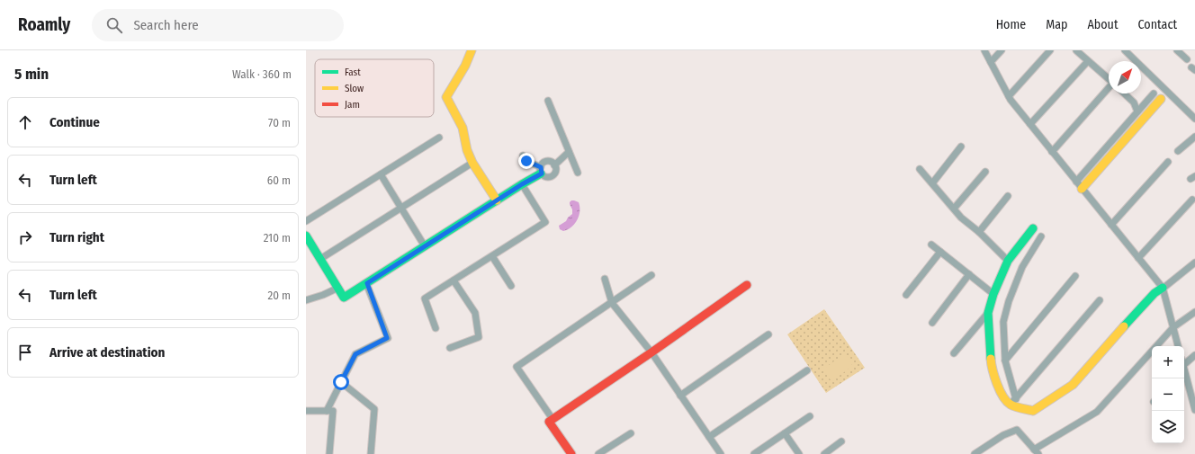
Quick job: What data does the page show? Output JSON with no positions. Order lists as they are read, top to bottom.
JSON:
{
  "legend": ["Fast", "Slow", "Jam"],
  "north": "top right",
  "page": {
    "header": "Roamly",
    "search": "Search here",
    "nav": [
      "Home",
      "Map",
      "About",
      "Contact"
    ],
    "heading": ["5 min", "Walk · 360 m"],
    "list": [
      ["Continue", "70 m"],
      ["Turn left", "60 m"],
      ["Turn right", "210 m"],
      ["Turn left", "20 m"],
      "Arrive at destination"
    ],
    "map_buttons": ["+", "−"]
  }
}
